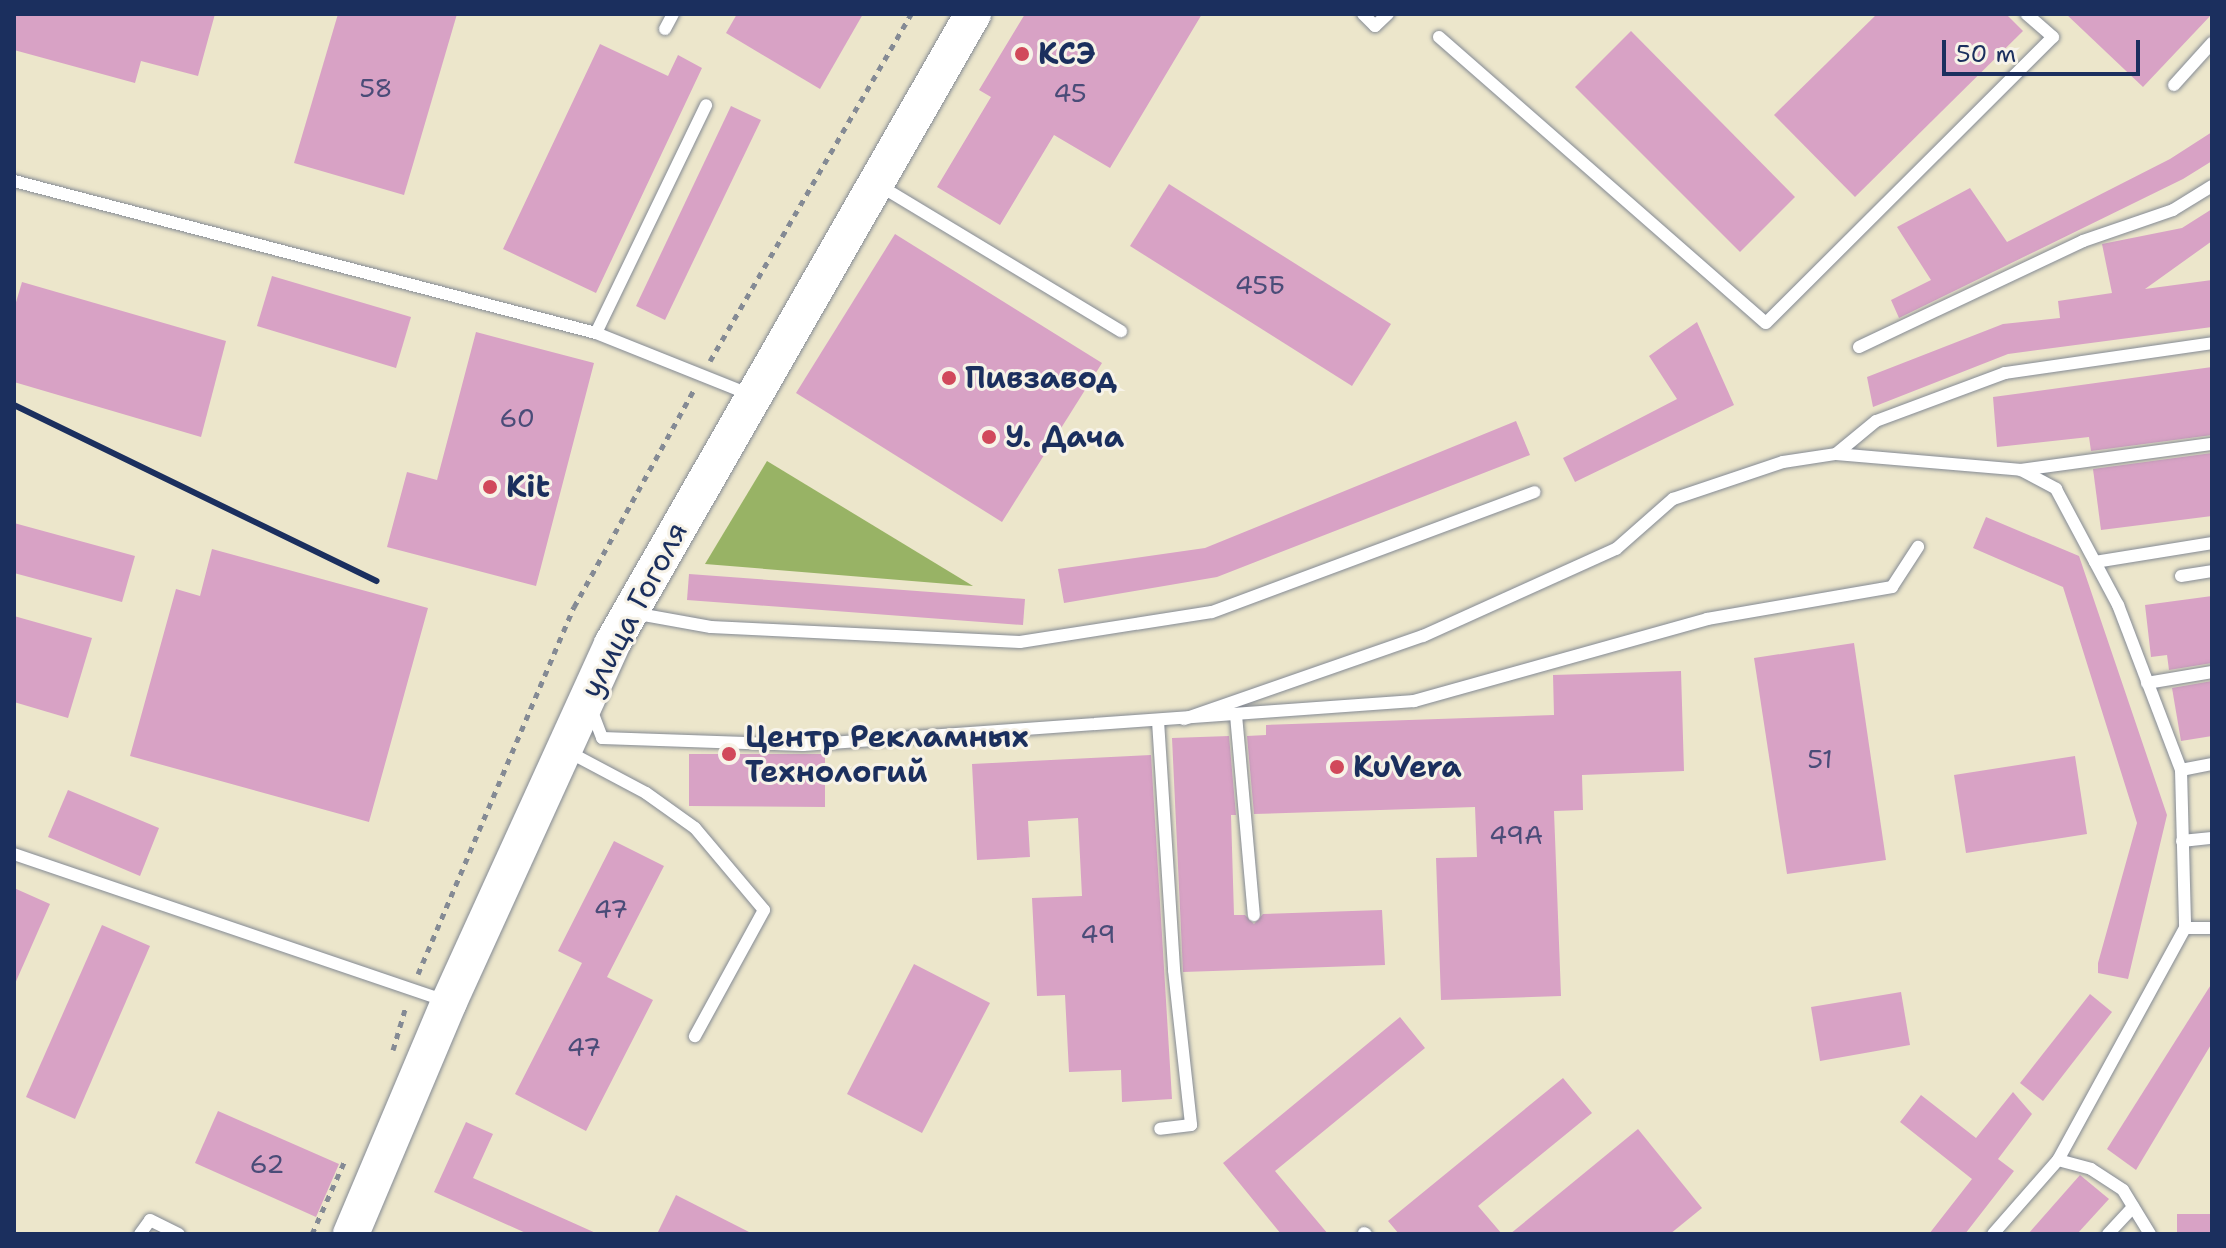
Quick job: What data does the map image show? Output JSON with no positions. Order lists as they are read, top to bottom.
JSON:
{
  "streets": {
    "street": ["улица Гоголя"]
  },
  "places": [
    "КСЭ",
    "Пивзавод",
    "У. Дача",
    "Kit",
    "Центр Рекламных Технологий",
    "KuVera"
  ],
  "house_numbers": [
    "58",
    "45",
    "45Б",
    "60",
    "51",
    "49А",
    "47",
    "49",
    "47",
    "62"
  ],
  "scale_bar": "50 m"
}
